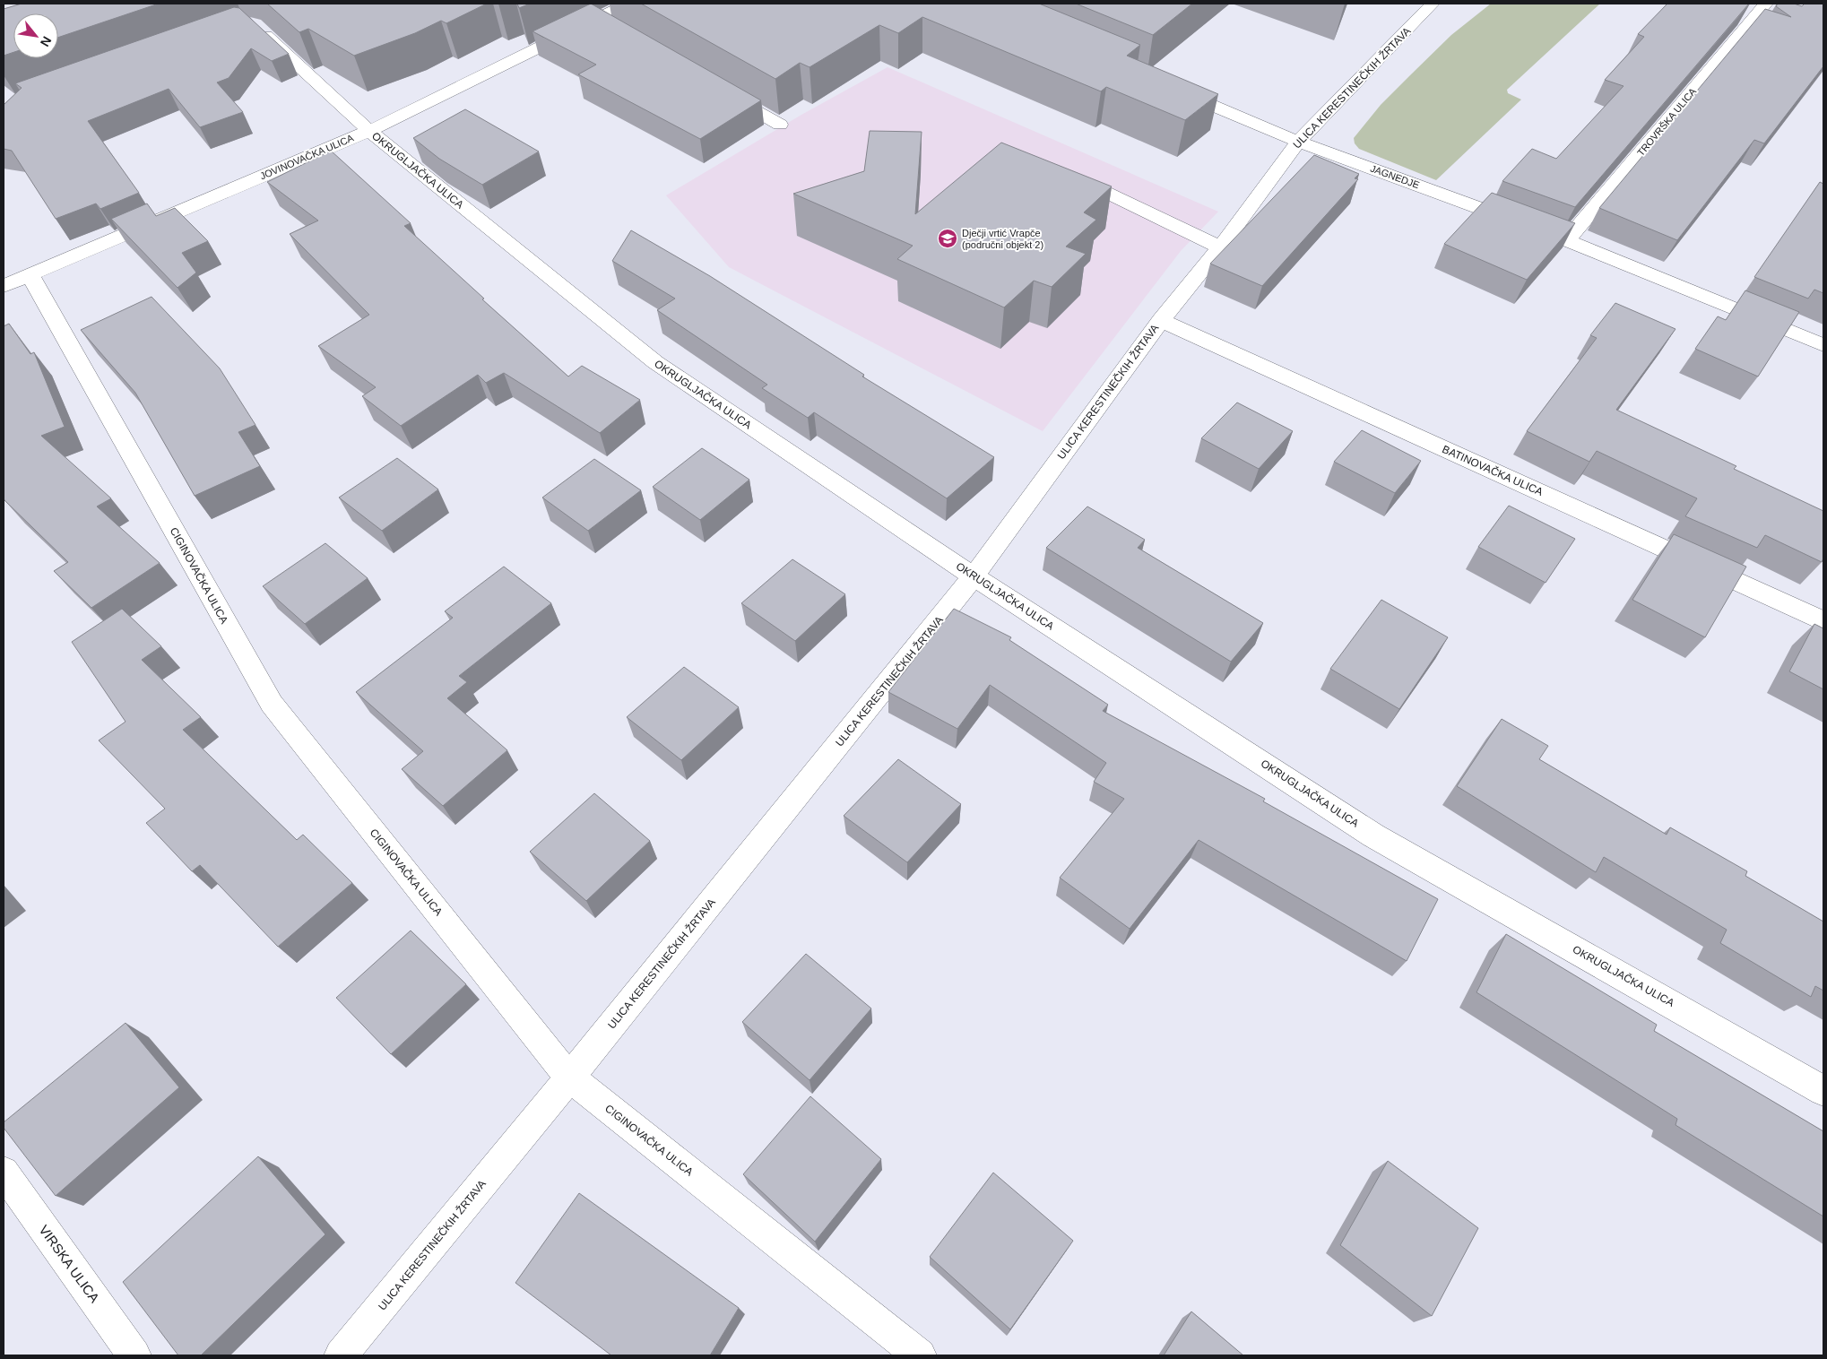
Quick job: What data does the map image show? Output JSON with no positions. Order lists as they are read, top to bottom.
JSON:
{
  "streets": {
    "street": [
      "ULICA KERESTINEČKIH ŽRTAVA",
      "TROVRŠKA ULICA",
      "JOVINOVAČKA ULICA",
      "OKRUGLJAČKA ULICA",
      "JAGNEDJE",
      "BATINOVAČKA ULICA",
      "CIGINOVAČKA ULICA",
      "VIRSKA ULICA"
    ]
  },
  "crossings": [
    ["ULICA KERESTINEČKIH ŽRTAVA", "OKRUGLJAČKA ULICA"],
    ["ULICA KERESTINEČKIH ŽRTAVA", "JAGNEDJE"],
    ["ULICA KERESTINEČKIH ŽRTAVA", "BATINOVAČKA ULICA"],
    ["ULICA KERESTINEČKIH ŽRTAVA", "CIGINOVAČKA ULICA"],
    ["TROVRŠKA ULICA", "JAGNEDJE"],
    ["JOVINOVAČKA ULICA", "OKRUGLJAČKA ULICA"],
    ["JOVINOVAČKA ULICA", "CIGINOVAČKA ULICA"]
  ],
  "places": {
    "school or university": ["Dječji vrtić Vrapče (područni objekt 2)"]
  },
  "north": "bottom right"
}
